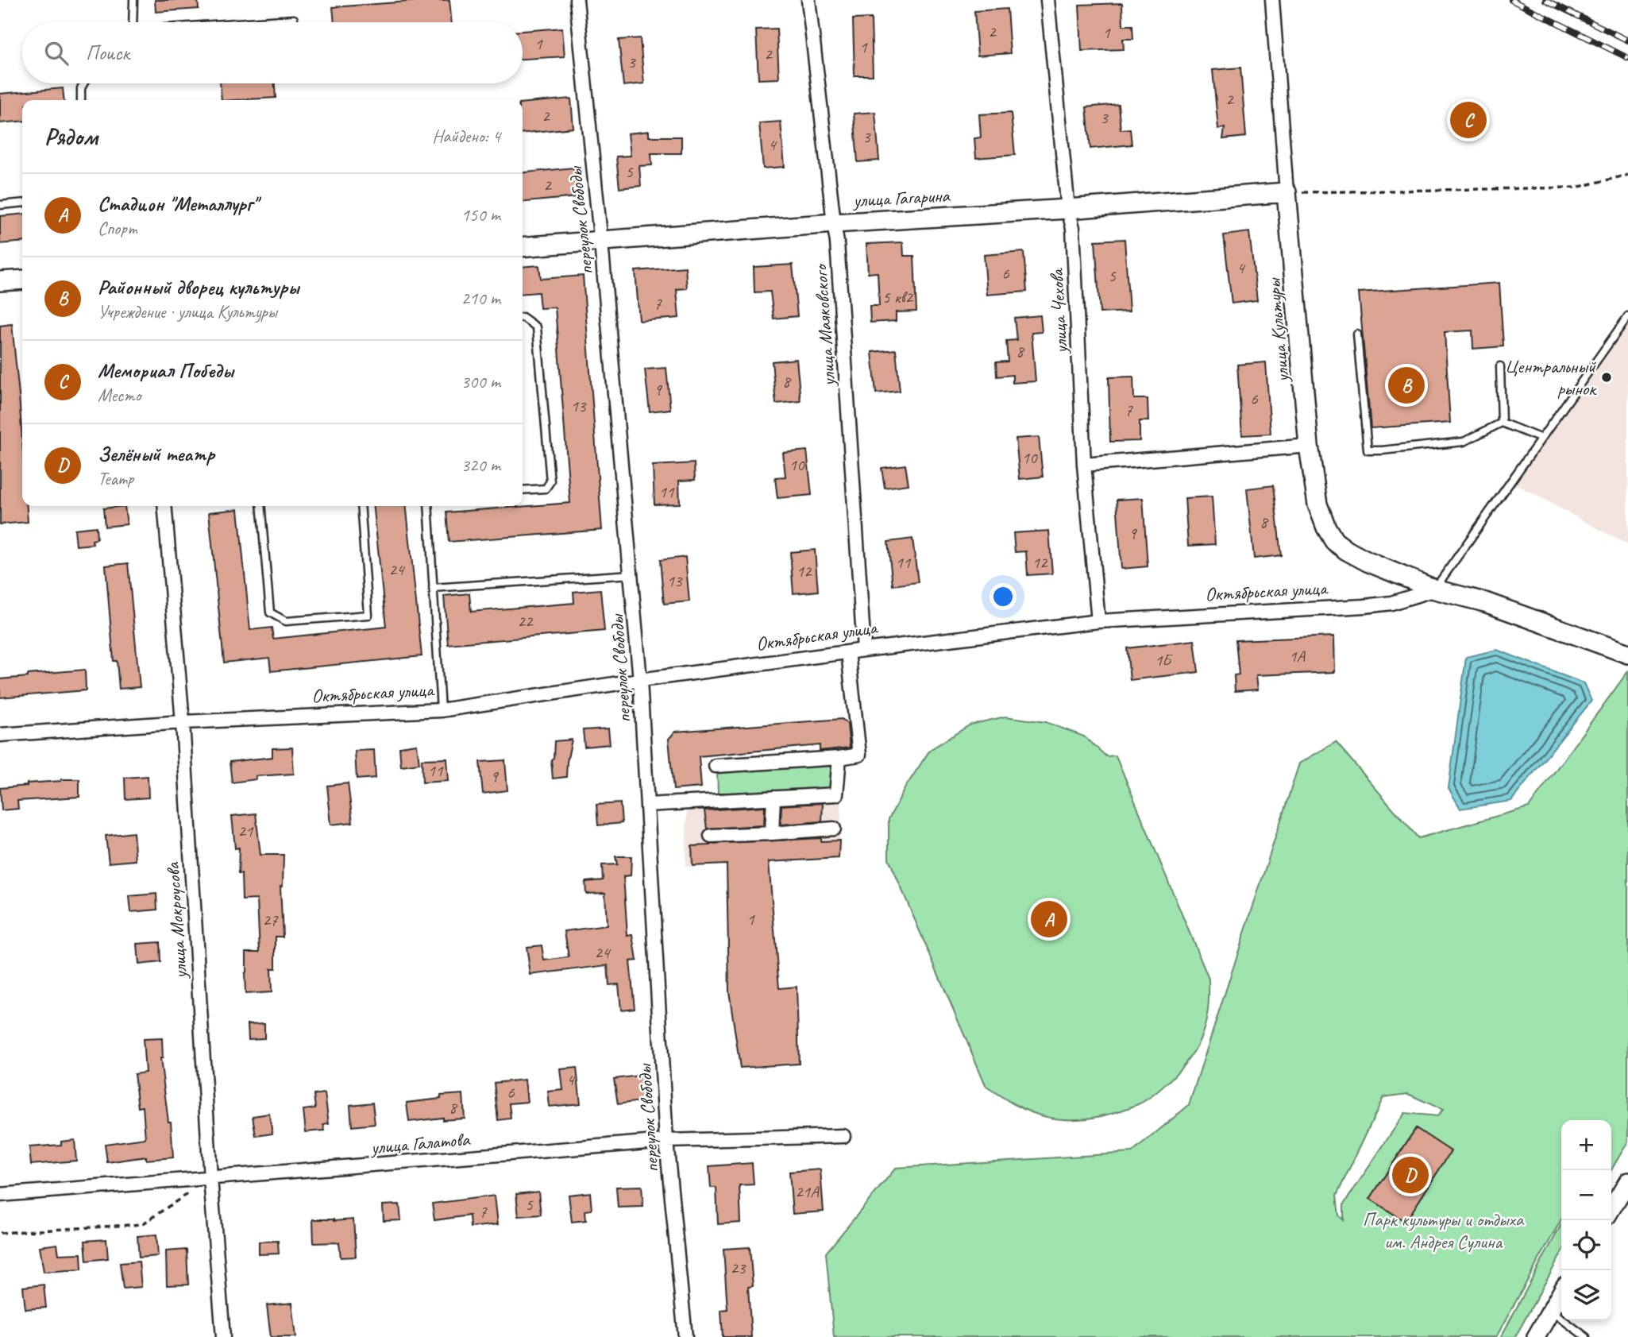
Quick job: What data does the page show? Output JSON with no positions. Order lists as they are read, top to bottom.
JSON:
{
  "streets": {
    "main road": ["улица Гагарина", "улица Культуры"],
    "street": [
      "переулок Свободы",
      "улица Чехова",
      "улица Маяковского",
      "Октябрьская улица",
      "улица Мокроусова",
      "улица Галатова"
    ]
  },
  "crossings": [
    ["улица Гагарина", "переулок Свободы"],
    ["улица Гагарина", "улица Чехова"],
    ["улица Гагарина", "улица Маяковского"],
    ["улица Гагарина", "улица Культуры"],
    ["переулок Свободы", "Октябрьская улица"],
    ["переулок Свободы", "улица Галатова"],
    ["улица Чехова", "Октябрьская улица"],
    ["улица Маяковского", "Октябрьская улица"],
    ["улица Культуры", "Октябрьская улица"],
    ["Октябрьская улица", "улица Мокроусова"],
    ["улица Мокроусова", "улица Галатова"]
  ],
  "parks": ["Парк культуры и отдыха им. Андрея Сулина"],
  "places": ["Центральный рынок"],
  "house_numbers": [
    "2",
    "1",
    "1",
    "1",
    "2",
    "3",
    "2",
    "2",
    "3",
    "3",
    "4",
    "5",
    "2",
    "4",
    "6",
    "5",
    "5 кв2",
    "7",
    "8",
    "8",
    "9",
    "6",
    "13",
    "7",
    "10",
    "10",
    "11",
    "8",
    "9",
    "11",
    "12",
    "24",
    "12",
    "13",
    "22",
    "1А",
    "1Б",
    "11",
    "9",
    "21",
    "1",
    "27",
    "24",
    "4",
    "6",
    "8",
    "21А",
    "5",
    "7",
    "23"
  ],
  "page": {
    "search": "Поиск",
    "pins": [
      "C",
      "B",
      "A",
      "D"
    ],
    "heading": ["Рядом", "Найдено: 4"],
    "list": [
      {
        "mark": "A",
        "name": "Стадион \"Металлург\"",
        "note": "Спорт",
        "value": "150 m"
      },
      {
        "mark": "B",
        "name": "Районный дворец культуры",
        "note": "Учреждение · улица Культуры",
        "value": "210 m"
      },
      {
        "mark": "C",
        "name": "Мемориал Победы",
        "note": "Место",
        "value": "300 m"
      },
      {
        "mark": "D",
        "name": "Зелёный театр",
        "note": "Театр",
        "value": "320 m"
      }
    ],
    "map_buttons": ["+", "−"]
  }
}
